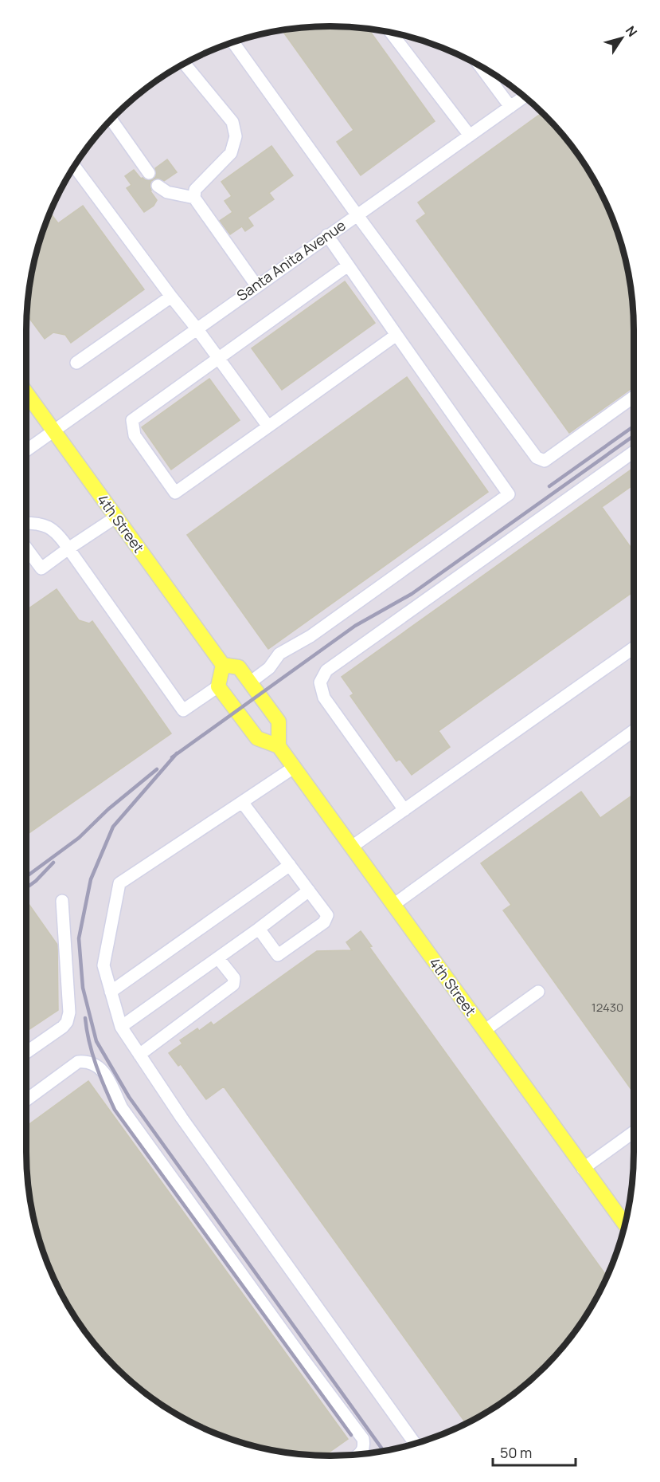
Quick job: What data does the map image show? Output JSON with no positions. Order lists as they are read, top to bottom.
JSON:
{
  "streets": {
    "main road": ["4th Street"],
    "street": ["Santa Anita Avenue"]
  },
  "crossings": [
    ["Santa Anita Avenue", "4th Street"]
  ],
  "house_numbers": ["12430"],
  "scale_bar": "50 m",
  "north": "top right"
}
